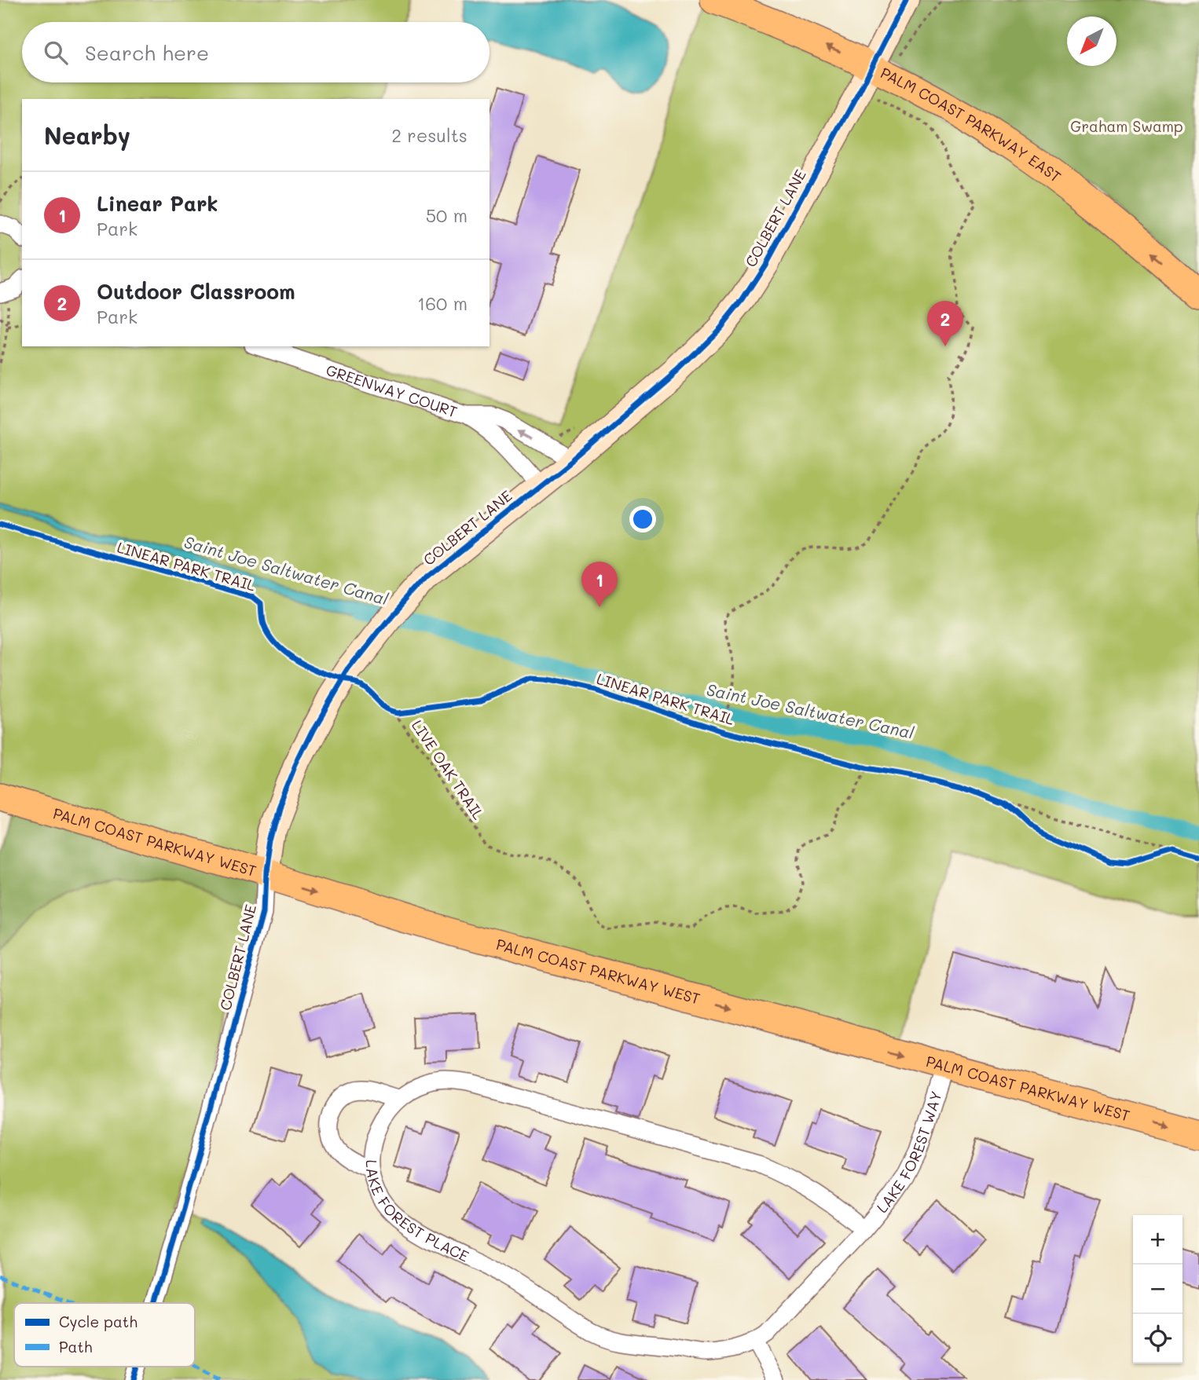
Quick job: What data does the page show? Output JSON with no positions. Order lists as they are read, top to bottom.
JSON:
{
  "streets": {
    "main road": ["PALM COAST PARKWAY EAST", "PALM COAST PARKWAY WEST"],
    "street": [
      "COLBERT LANE",
      "GREENWAY COURT",
      "LAKE FOREST WAY",
      "LAKE FOREST PLACE"
    ],
    "path": ["LIVE OAK TRAIL"],
    "cycle path": ["LINEAR PARK TRAIL"]
  },
  "crossings": [
    ["PALM COAST PARKWAY EAST", "COLBERT LANE"],
    ["COLBERT LANE", "PALM COAST PARKWAY WEST"],
    ["PALM COAST PARKWAY WEST", "LAKE FOREST WAY"],
    ["LAKE FOREST WAY", "LAKE FOREST PLACE"]
  ],
  "one_way": ["PALM COAST PARKWAY EAST", "PALM COAST PARKWAY WEST"],
  "water": ["Saint Joe Saltwater Canal"],
  "parks": ["Graham Swamp"],
  "legend": ["Cycle path", "Path"],
  "north": "bottom left",
  "page": {
    "search": "Search here",
    "heading": ["Nearby", "2 results"],
    "list": [
      {
        "mark": "1",
        "name": "Linear Park",
        "note": "Park",
        "value": "50 m"
      },
      {
        "mark": "2",
        "name": "Outdoor Classroom",
        "note": "Park",
        "value": "160 m"
      }
    ],
    "pins": ["2", "1"],
    "map_buttons": ["+", "−"]
  }
}
